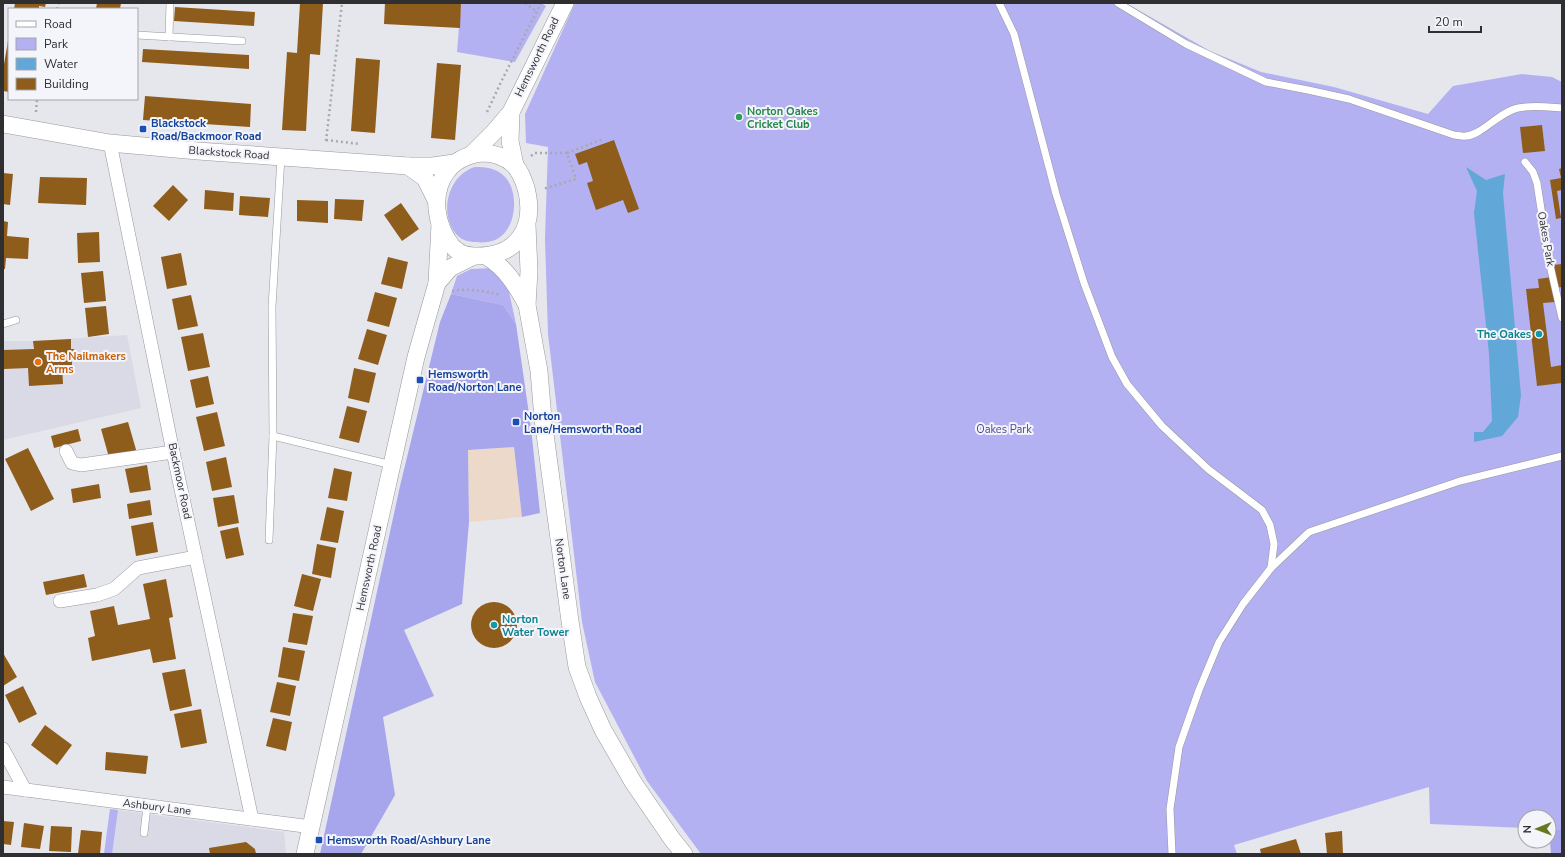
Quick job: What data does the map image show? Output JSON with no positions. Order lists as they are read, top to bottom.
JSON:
{
  "streets": {
    "street": [
      "Hemsworth Road",
      "Blackstock Road",
      "Backmoor Road",
      "Norton Lane",
      "Ashbury Lane"
    ],
    "lane": ["Oakes Park"]
  },
  "crossings": [
    ["Hemsworth Road", "Blackstock Road"],
    ["Hemsworth Road", "Norton Lane"],
    ["Hemsworth Road", "Ashbury Lane"],
    ["Blackstock Road", "Backmoor Road"],
    ["Blackstock Road", "Norton Lane"],
    ["Backmoor Road", "Ashbury Lane"]
  ],
  "parks": ["Oakes Park"],
  "places": {
    "other": [
      "Norton Oakes Cricket Club",
      "The Oakes",
      "The Nailmakers Arms",
      "Norton Water Tower"
    ],
    "transit": [
      "Blackstock Road/Backmoor Road",
      "Hemsworth Road/Norton Lane",
      "Norton Lane/Hemsworth Road",
      "Hemsworth Road/Ashbury Lane"
    ]
  },
  "legend": [
    "Road",
    "Park",
    "Water",
    "Building"
  ],
  "scale_bar": "20 m",
  "north": "left"
}
